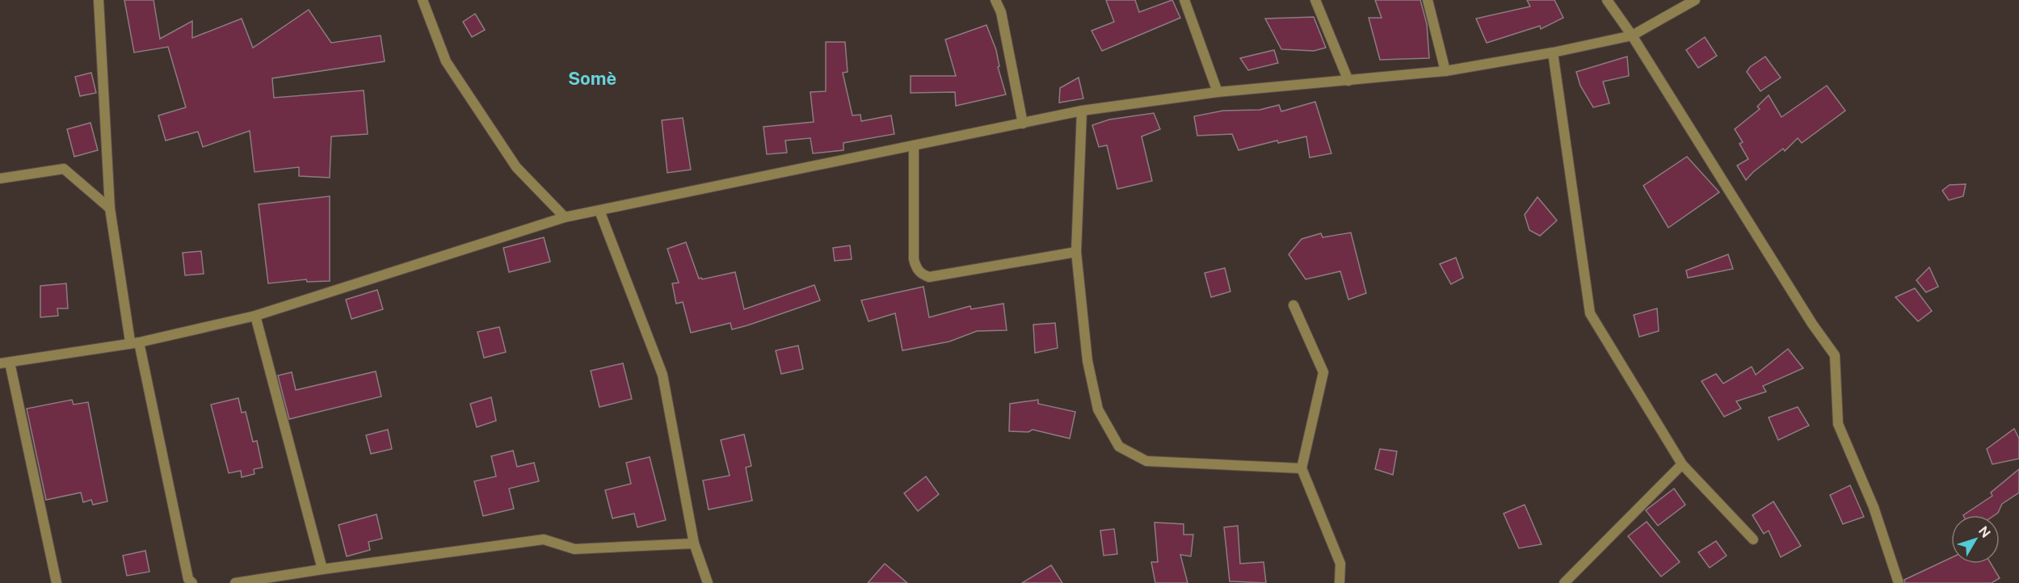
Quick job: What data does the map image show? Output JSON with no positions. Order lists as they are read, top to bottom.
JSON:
{
  "districts": ["Somè"],
  "north": "top right"
}
